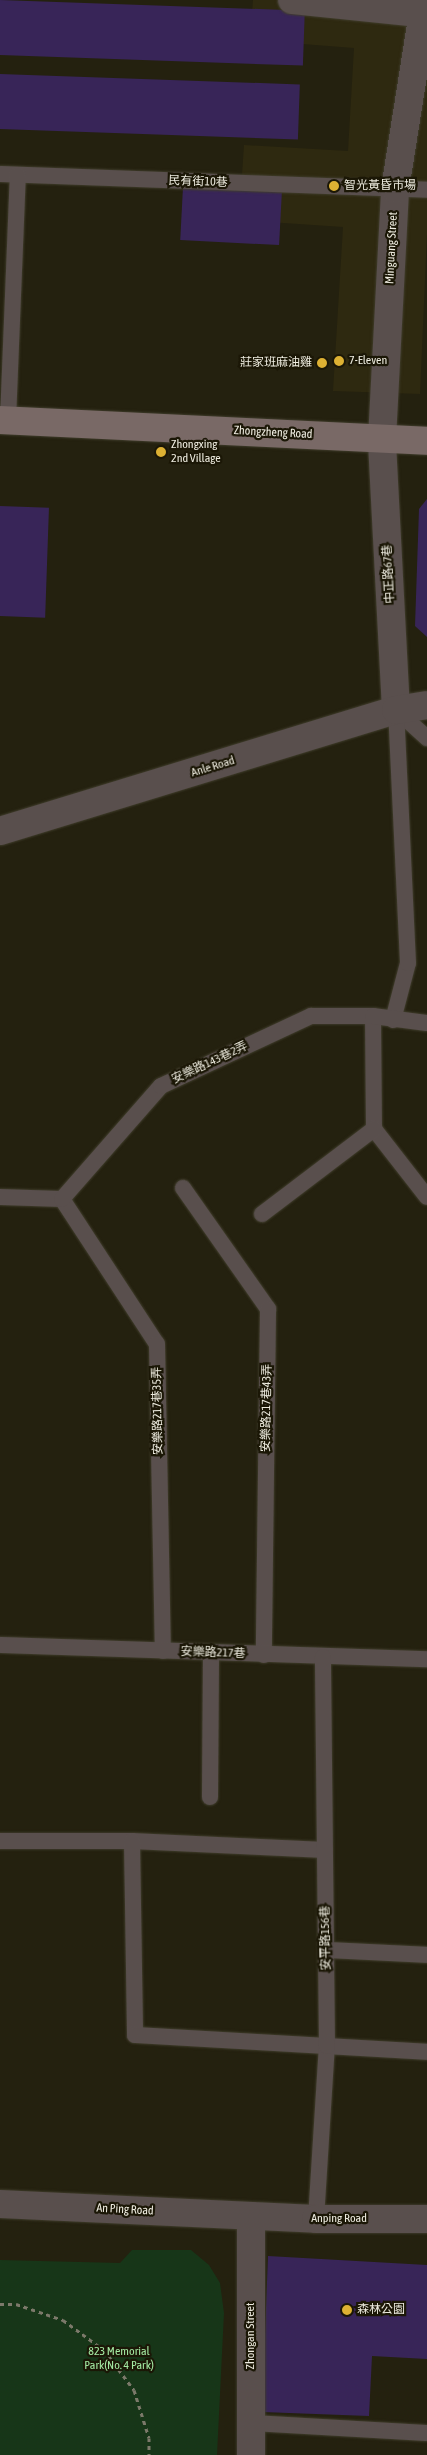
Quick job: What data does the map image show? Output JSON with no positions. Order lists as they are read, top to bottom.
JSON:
{
  "streets": {
    "street": [
      "Minguang Street",
      "Zhongzheng Road",
      "中正路67巷",
      "Anle Road",
      "An Ping Road",
      "Anping Road",
      "Zhongan Street"
    ],
    "lane": [
      "民有街10巷",
      "安樂路143巷2弄",
      "安樂路217巷43弄",
      "安樂路217巷35弄",
      "安樂路217巷",
      "安平路156巷"
    ]
  },
  "crossings": [
    ["民有街10巷", "Minguang Street"],
    ["Minguang Street", "Zhongzheng Road"],
    ["Minguang Street", "中正路67巷"],
    ["Zhongzheng Road", "中正路67巷"],
    ["中正路67巷", "Anle Road"],
    ["安樂路143巷2弄", "安樂路217巷35弄"],
    ["安樂路217巷43弄", "安樂路217巷"],
    ["安樂路217巷35弄", "安樂路217巷"],
    ["安樂路217巷", "安平路156巷"],
    ["安平路156巷", "Anping Road"],
    ["An Ping Road", "Anping Road"],
    ["An Ping Road", "Zhongan Street"],
    ["Anping Road", "Zhongan Street"]
  ],
  "parks": ["823 Memorial Park(No. 4 Park)"],
  "places": [
    "智光黃昏市場",
    "7-Eleven",
    "莊家班麻油雞",
    "Zhongxing 2nd Village",
    "森林公園"
  ]
}
